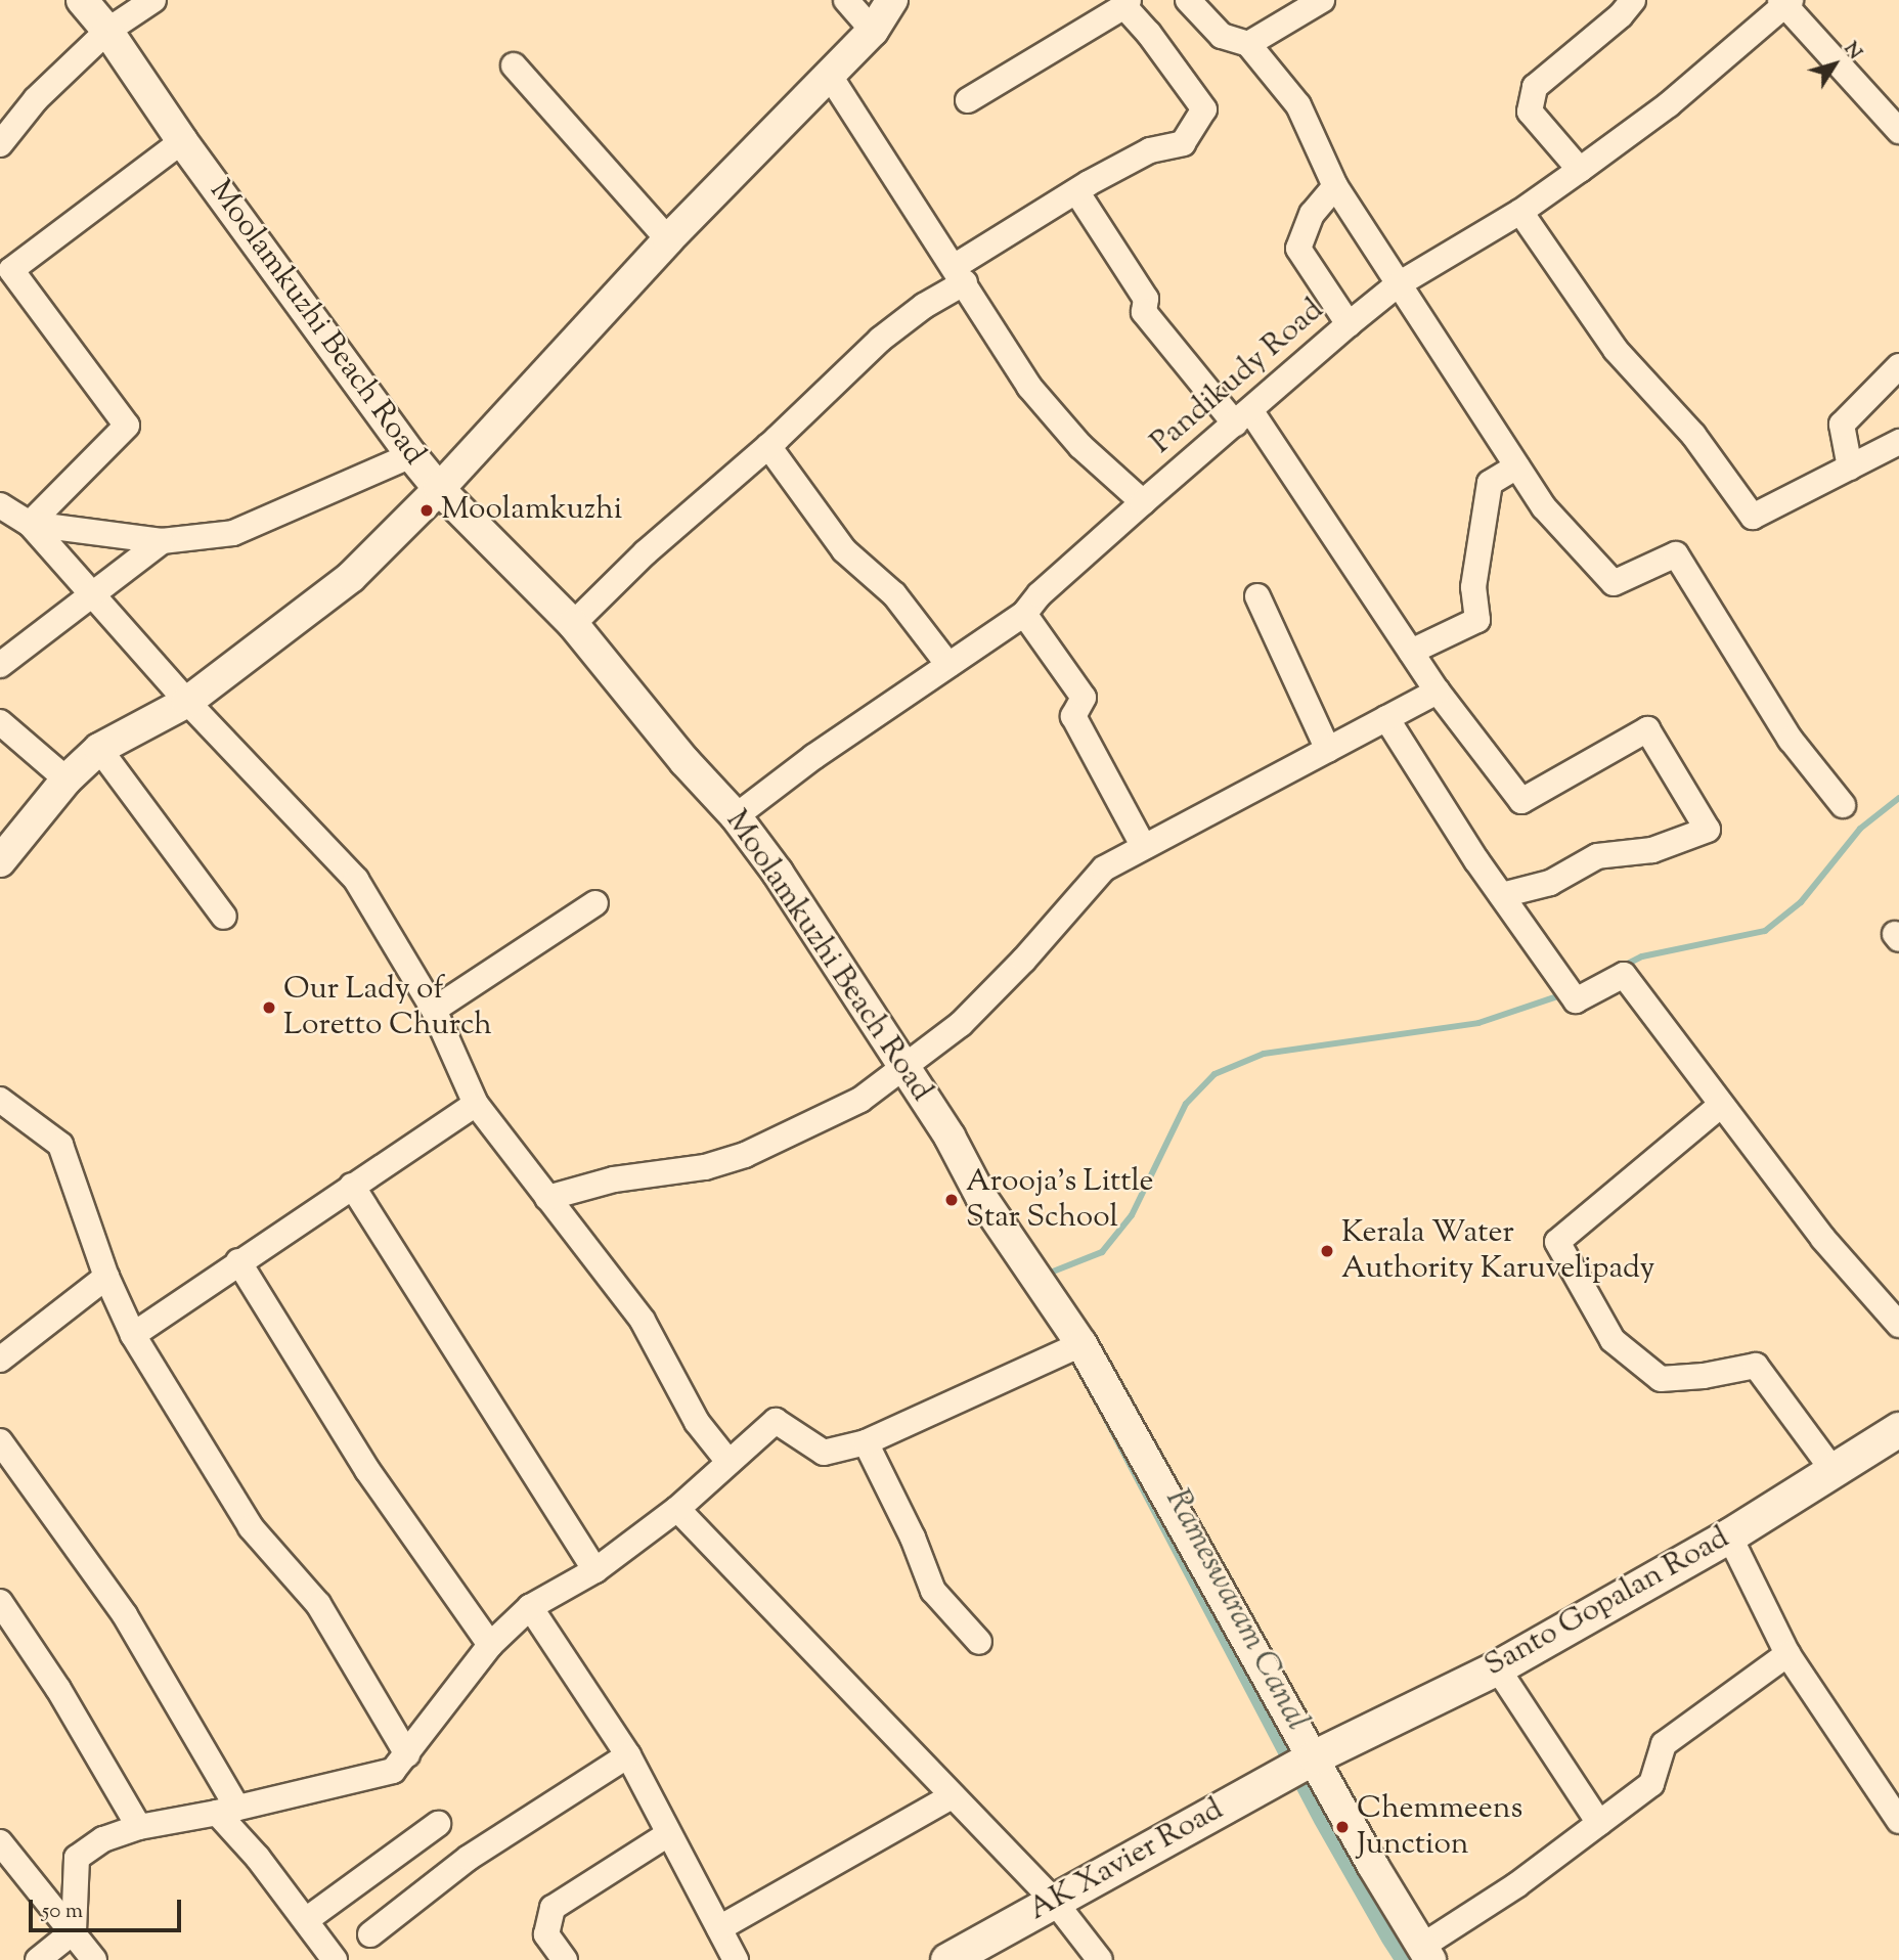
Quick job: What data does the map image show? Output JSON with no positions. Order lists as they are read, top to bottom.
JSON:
{
  "streets": {
    "main road": ["Santo Gopalan Road", "AK Xavier Road"],
    "street": ["Moolamkuzhi Beach Road", "Pandikudy Road"]
  },
  "crossings": [
    ["Moolamkuzhi Beach Road", "Pandikudy Road"],
    ["Moolamkuzhi Beach Road", "Santo Gopalan Road"],
    ["Moolamkuzhi Beach Road", "AK Xavier Road"],
    ["Santo Gopalan Road", "AK Xavier Road"]
  ],
  "water": ["Rameswaram Canal"],
  "places": [
    "Moolamkuzhi",
    "Our Lady of Loretto Church",
    "Arooja's Little Star School",
    "Kerala Water Authority Karuvelipady",
    "Chemmeens Junction"
  ],
  "scale_bar": "50 m",
  "north": "top right"
}
